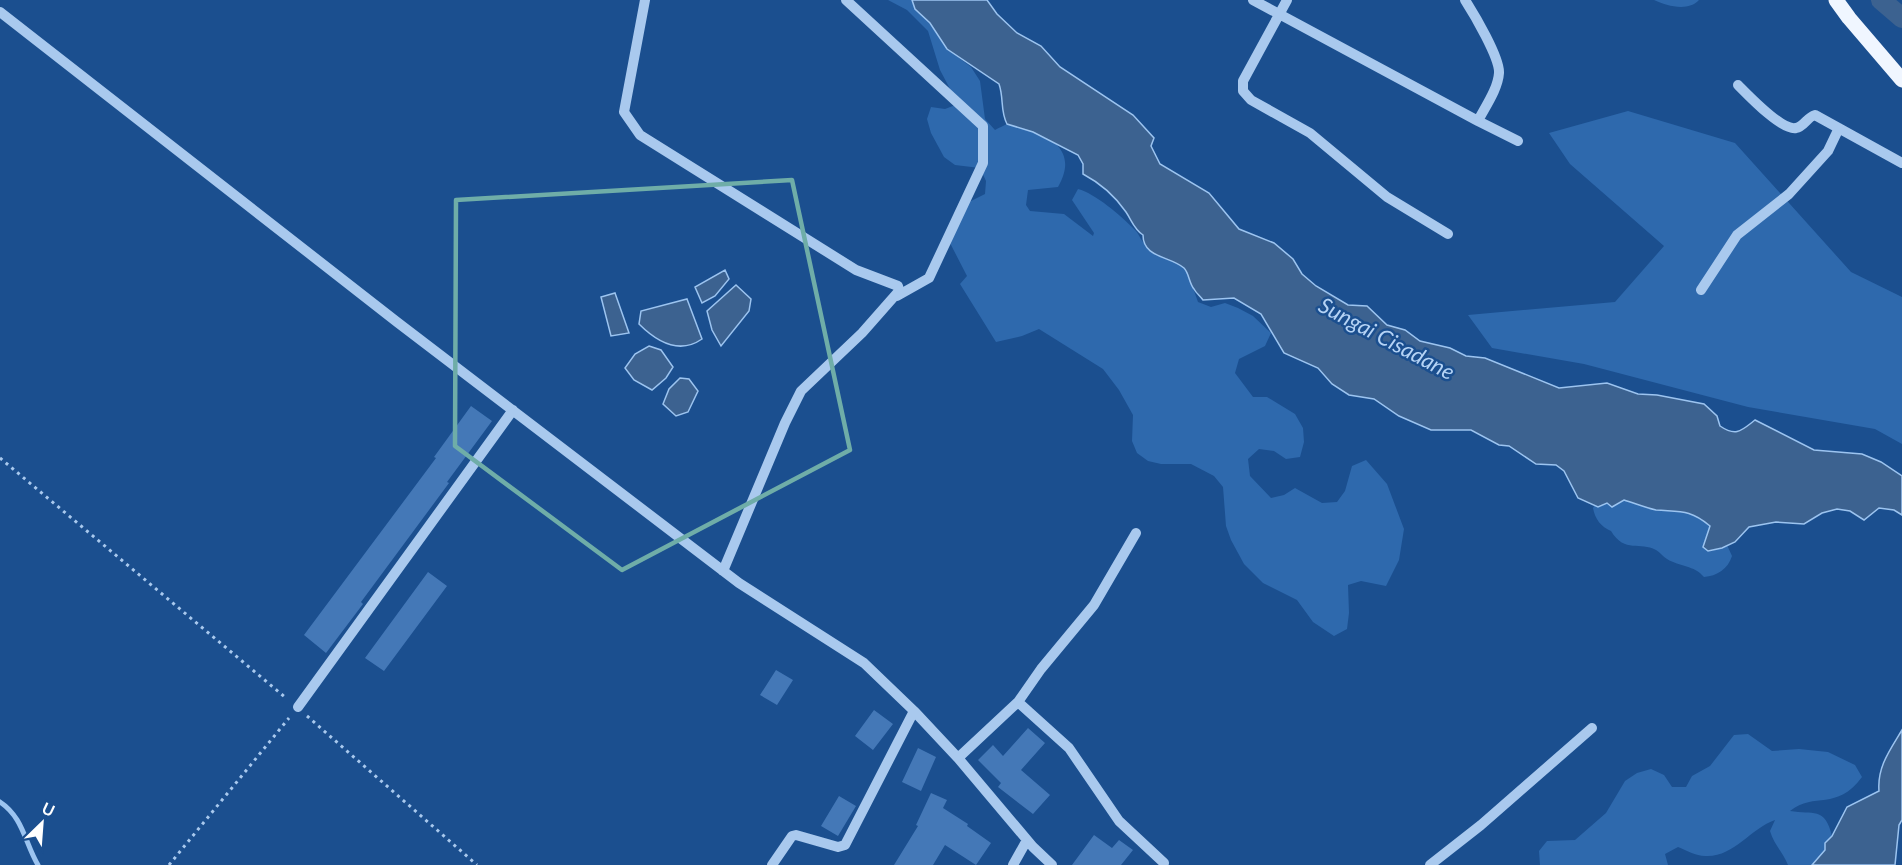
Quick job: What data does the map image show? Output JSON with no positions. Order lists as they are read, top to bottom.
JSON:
{
  "water": ["Sungai Cisadane"],
  "north": "top right"
}
